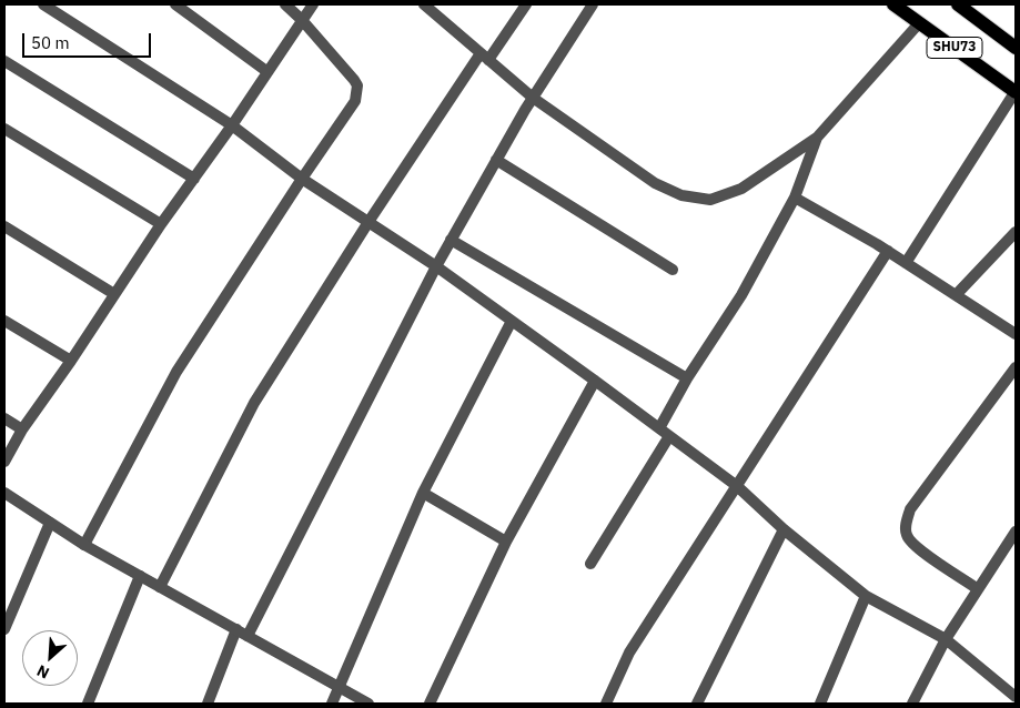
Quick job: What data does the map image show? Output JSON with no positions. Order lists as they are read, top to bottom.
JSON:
{
  "streets": {
    "main road": ["SHU73"]
  },
  "scale_bar": "50 m",
  "north": "bottom left"
}
